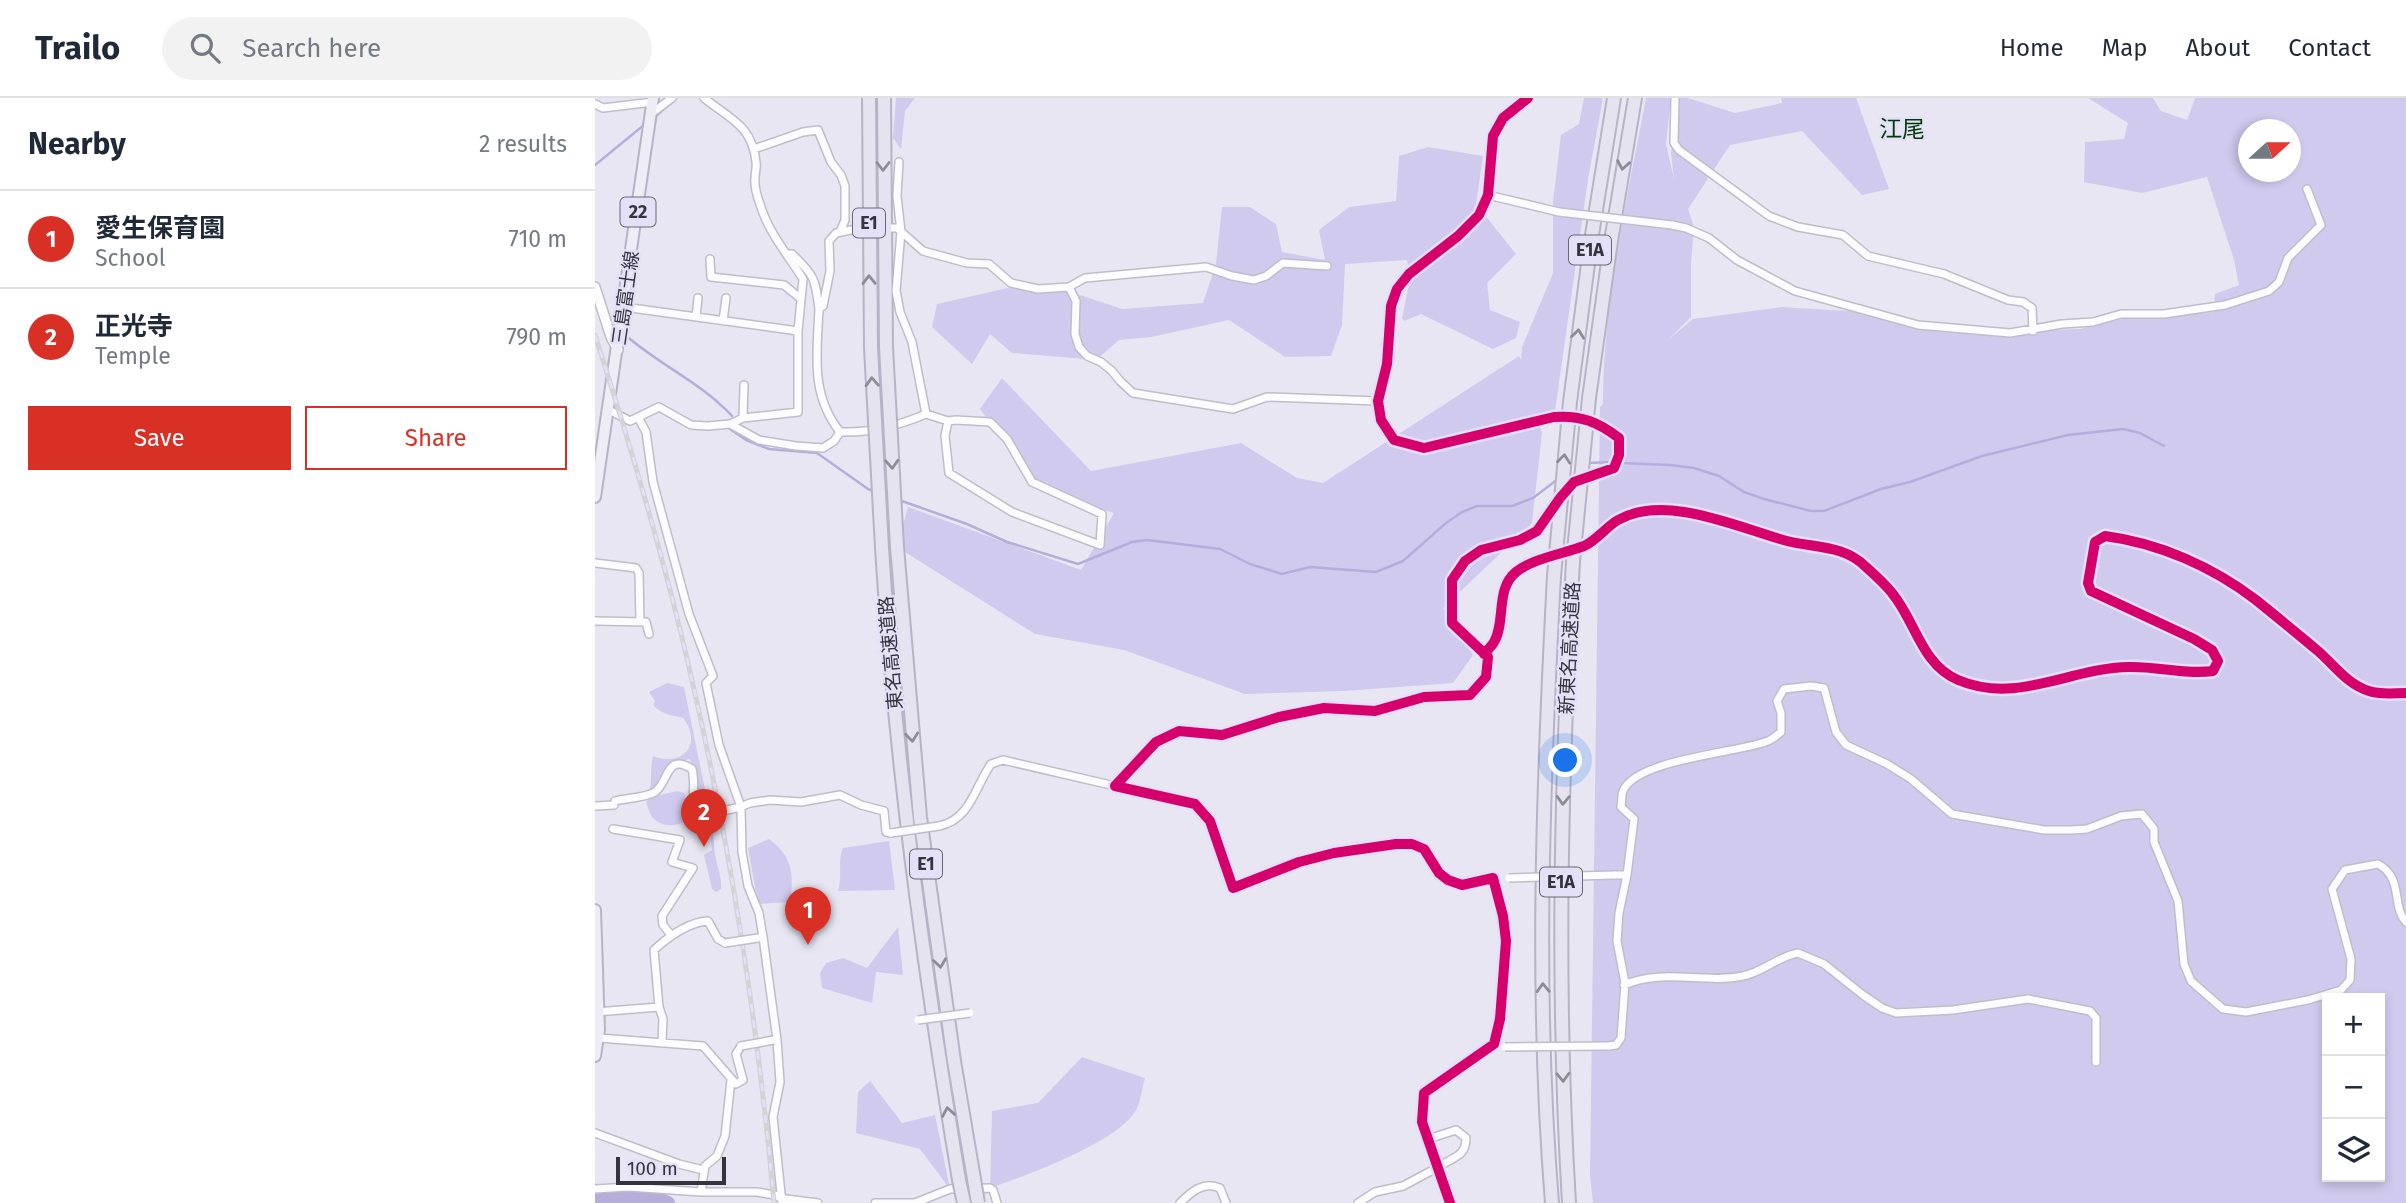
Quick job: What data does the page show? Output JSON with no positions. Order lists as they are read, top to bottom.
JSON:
{
  "streets": {
    "highway": [
      "E1",
      "E1A",
      "新東名高速道路",
      "東名高速道路"
    ],
    "main road": ["22", "三島富士線"]
  },
  "districts": ["江尾"],
  "scale_bar": "100 m",
  "north": "right",
  "page": {
    "header": "Trailo",
    "search": "Search here",
    "nav": [
      "Home",
      "Map",
      "About",
      "Contact"
    ],
    "heading": ["Nearby", "2 results"],
    "list": [
      {
        "mark": "1",
        "name": "愛生保育園",
        "note": "School",
        "value": "710 m"
      },
      {
        "mark": "2",
        "name": "正光寺",
        "note": "Temple",
        "value": "790 m"
      }
    ],
    "buttons": ["Save", "Share"],
    "pins": ["2", "1"],
    "map_buttons": ["+", "−"],
    "scale": "100 m"
  }
}
